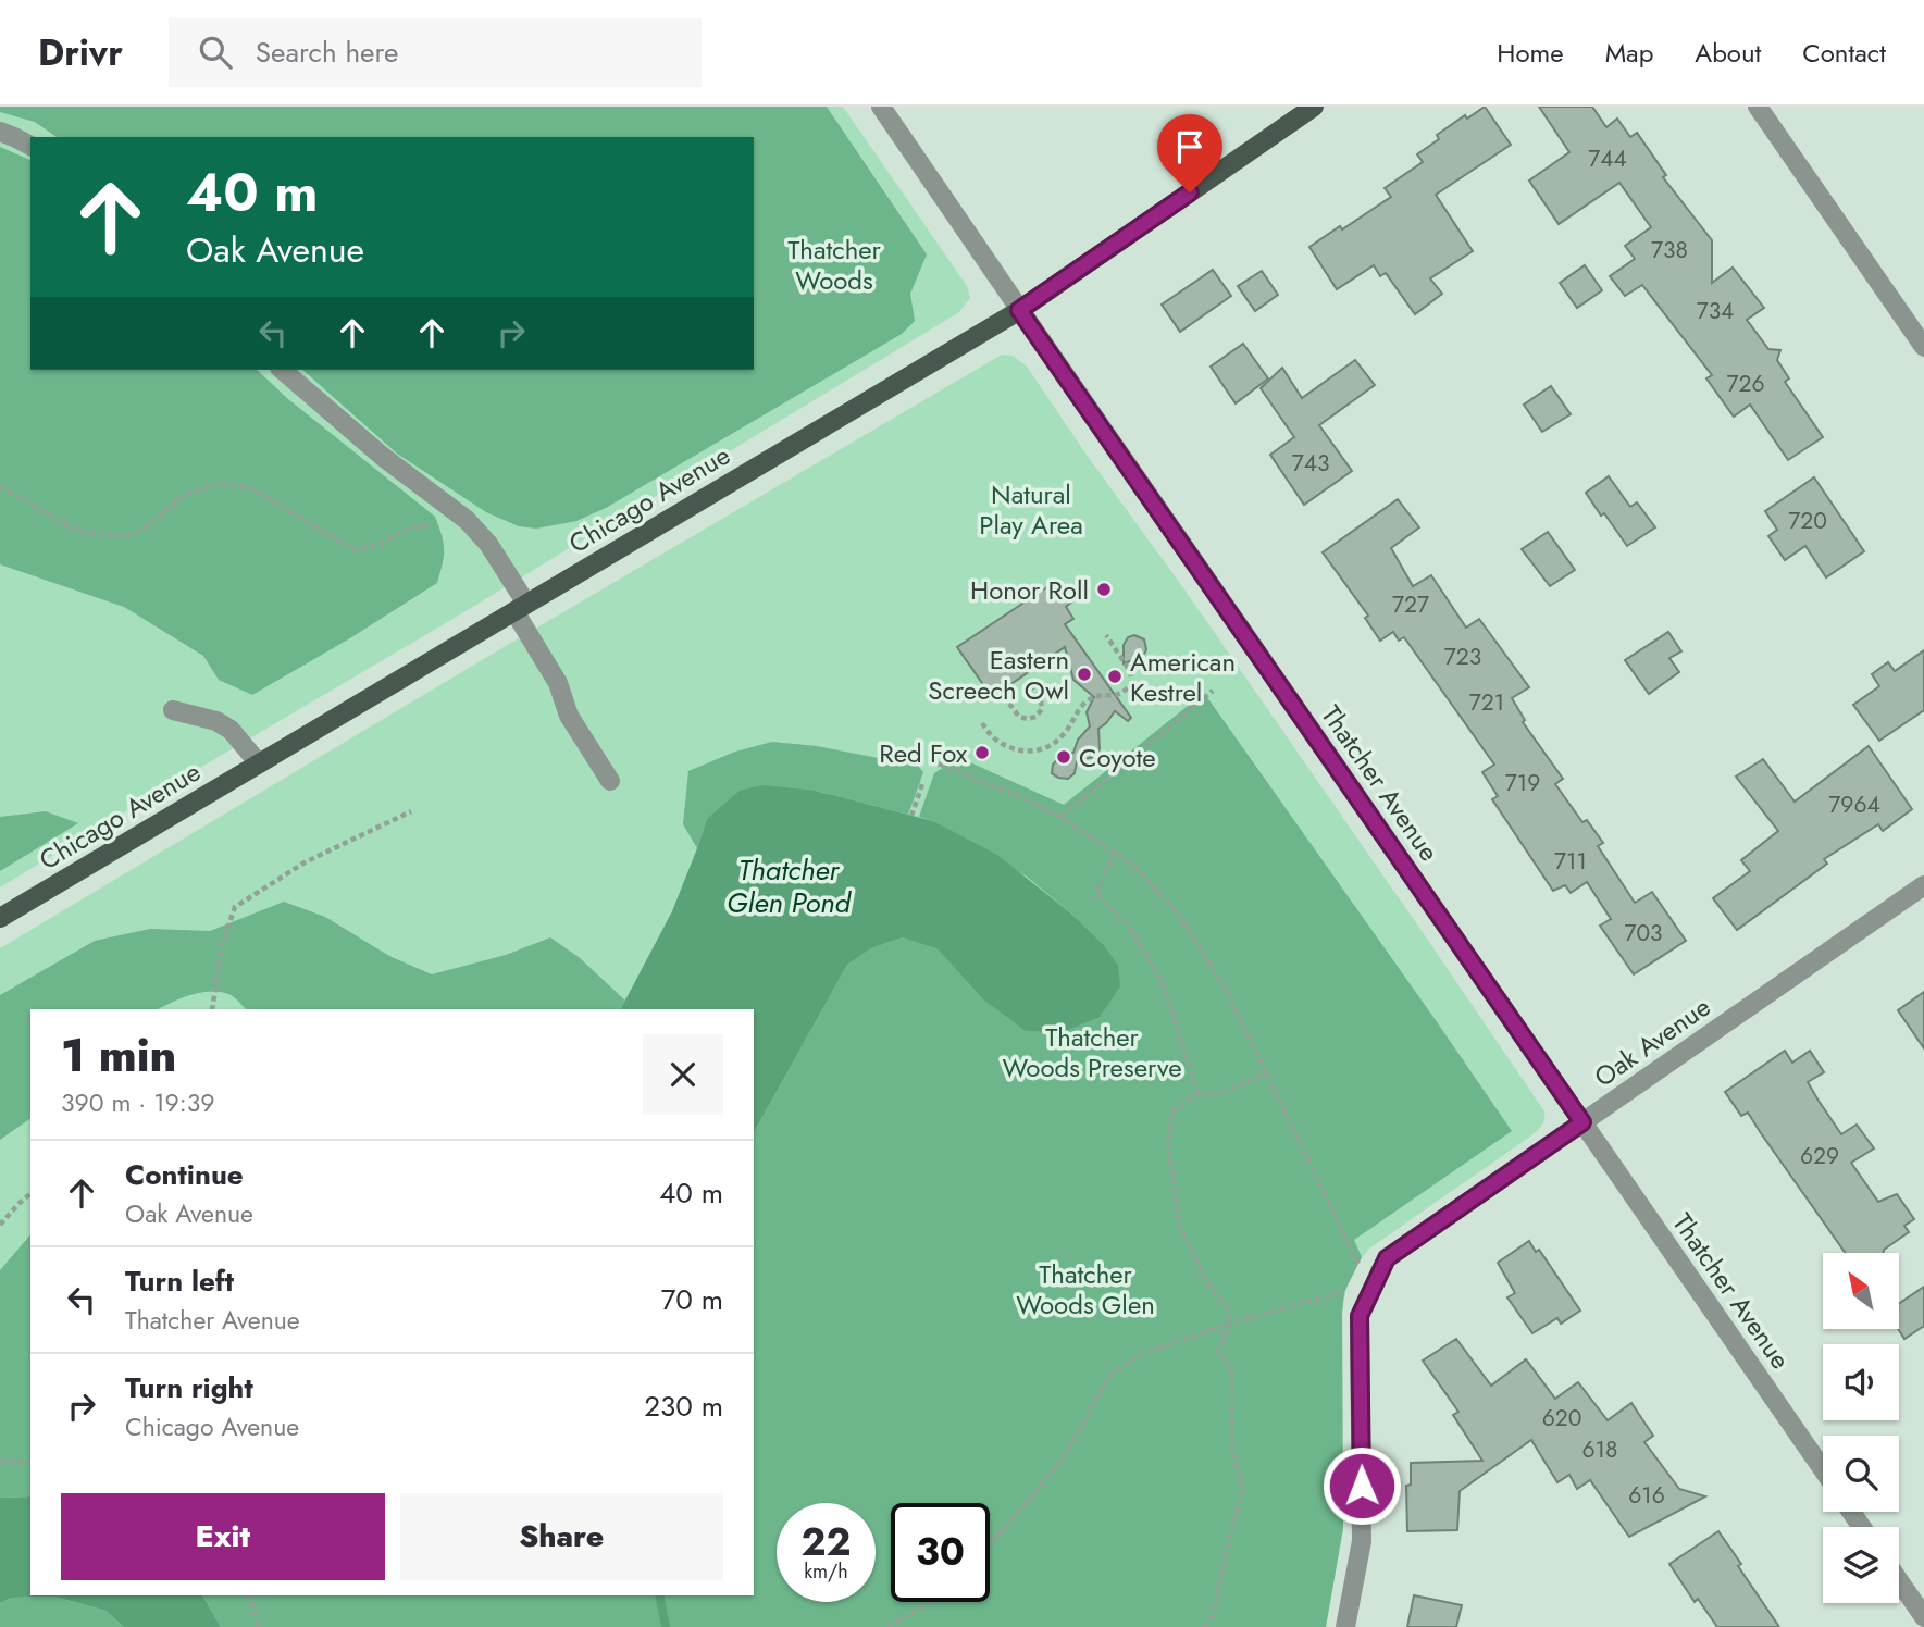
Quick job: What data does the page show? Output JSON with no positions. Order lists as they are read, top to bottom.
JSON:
{
  "streets": {
    "main road": ["Chicago Avenue"],
    "street": ["Thatcher Avenue", "Oak Avenue"]
  },
  "crossings": [
    ["Chicago Avenue", "Thatcher Avenue"],
    ["Thatcher Avenue", "Oak Avenue"]
  ],
  "water": ["Thatcher Glen Pond"],
  "parks": [
    "Thatcher Woods",
    "Natural Play Area",
    "Thatcher Woods Preserve",
    "Thatcher Woods Glen"
  ],
  "places": [
    "Honor Roll",
    "Eastern Screech Owl",
    "American Kestrel",
    "Red Fox",
    "Coyote"
  ],
  "house_numbers": [
    "744",
    "738",
    "734",
    "726",
    "743",
    "720",
    "727",
    "723",
    "721",
    "719",
    "7964",
    "711",
    "703",
    "629",
    "620",
    "618",
    "616"
  ],
  "north": "top left",
  "page": {
    "header": "Drivr",
    "search": "Search here",
    "nav": [
      "Home",
      "Map",
      "About",
      "Contact"
    ],
    "turn": ["40 m", "Oak Avenue"],
    "heading": ["1 min", "390 m · 19:39"],
    "list": [
      {
        "name": "Continue",
        "note": "Oak Avenue",
        "value": "40 m"
      },
      {
        "name": "Turn left",
        "note": "Thatcher Avenue",
        "value": "70 m"
      },
      {
        "name": "Turn right",
        "note": "Chicago Avenue",
        "value": "230 m"
      }
    ],
    "buttons": ["Exit", "Share"],
    "speed": "22 km/h",
    "limit": "30"
  }
}
